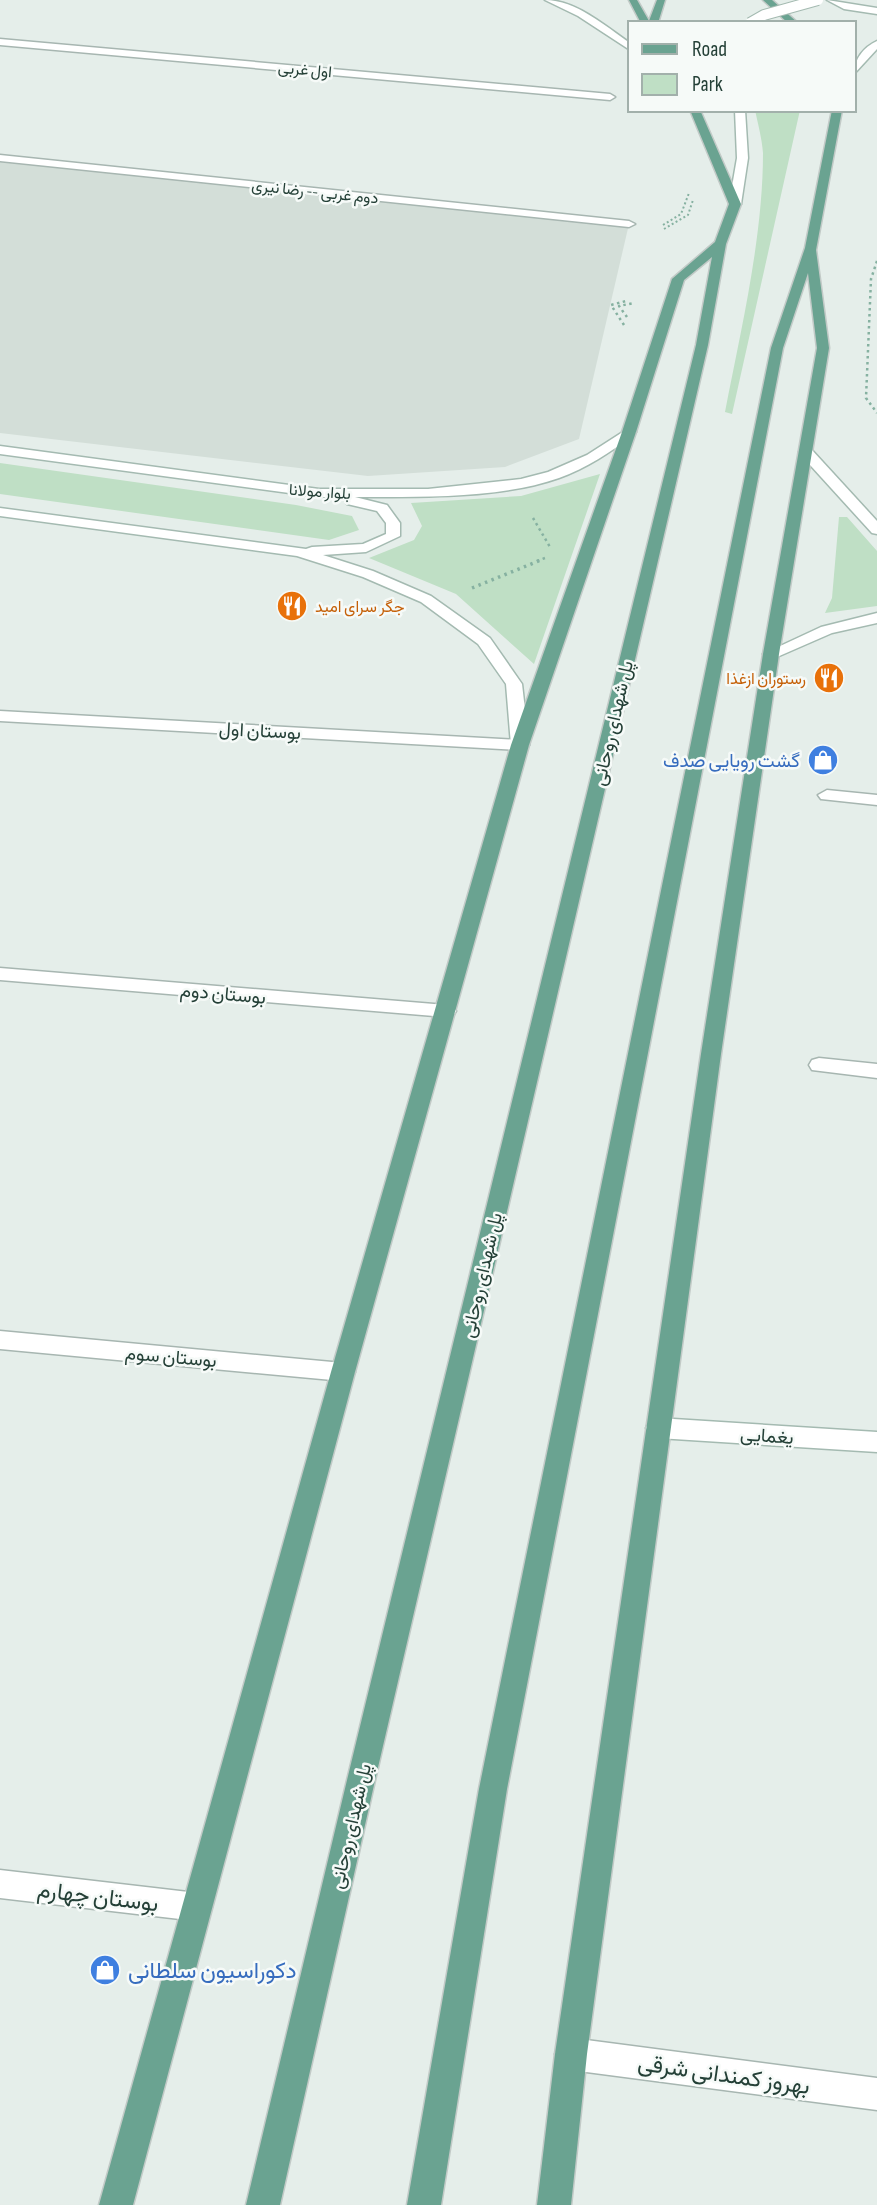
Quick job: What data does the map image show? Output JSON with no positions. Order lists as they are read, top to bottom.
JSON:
{
  "streets": {
    "main road": ["پل شهدای روحانی"],
    "street": [
      "اول غربی",
      "دوم غربی -- رضا نیری",
      "بلوار مولانا",
      "بوستان اول",
      "بوستان دوم",
      "بوستان سوم",
      "یغمایی",
      "بوستان چهارم",
      "بهروز کمندانی شرقی"
    ]
  },
  "places": {
    "restaurant": ["جگر سرای امید", "رستوران ازغذا"],
    "shop": ["گشت رویایی صدف", "دکوراسیون سلطانی"]
  },
  "legend": ["Road", "Park"]
}
